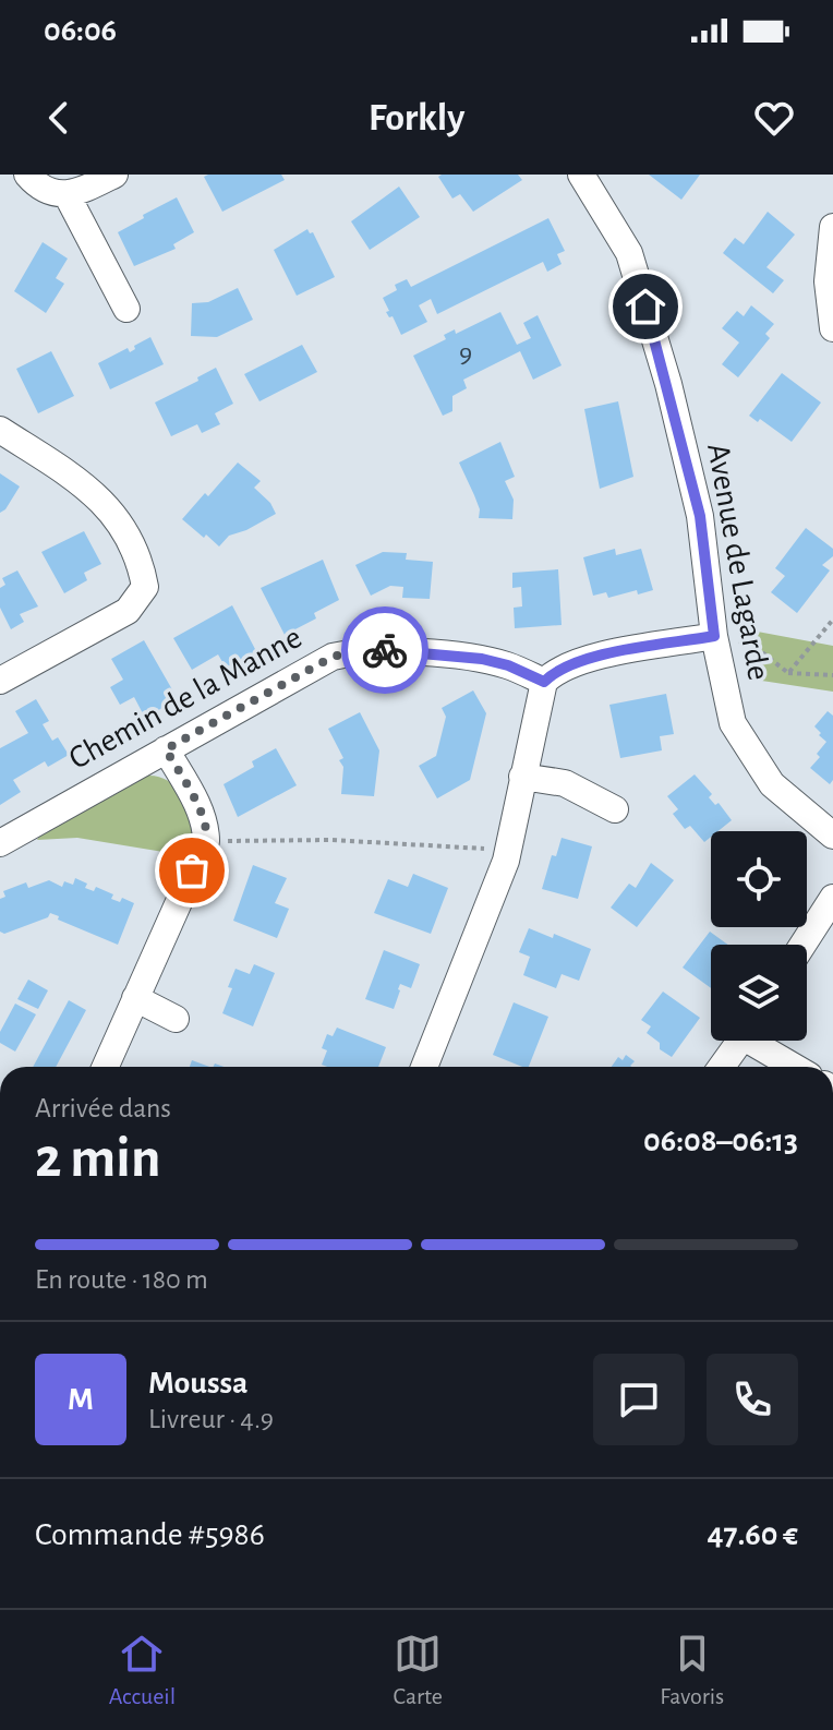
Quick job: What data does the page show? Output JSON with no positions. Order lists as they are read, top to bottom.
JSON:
{
  "streets": {
    "street": ["Avenue de Lagarde", "Chemin de la Manne"]
  },
  "house_numbers": ["9"],
  "page": {
    "status": "06:06",
    "header": "Forkly",
    "heading": ["2 min", "Arrivée dans", "06:08–06:13"],
    "panel": [
      "Moussa",
      "Livreur · 4.9",
      "Commande #5986",
      "47.60 €"
    ],
    "bar": "En route · 180 m",
    "round": "M",
    "tabs": ["Accueil", "Carte", "Favoris"]
  }
}
